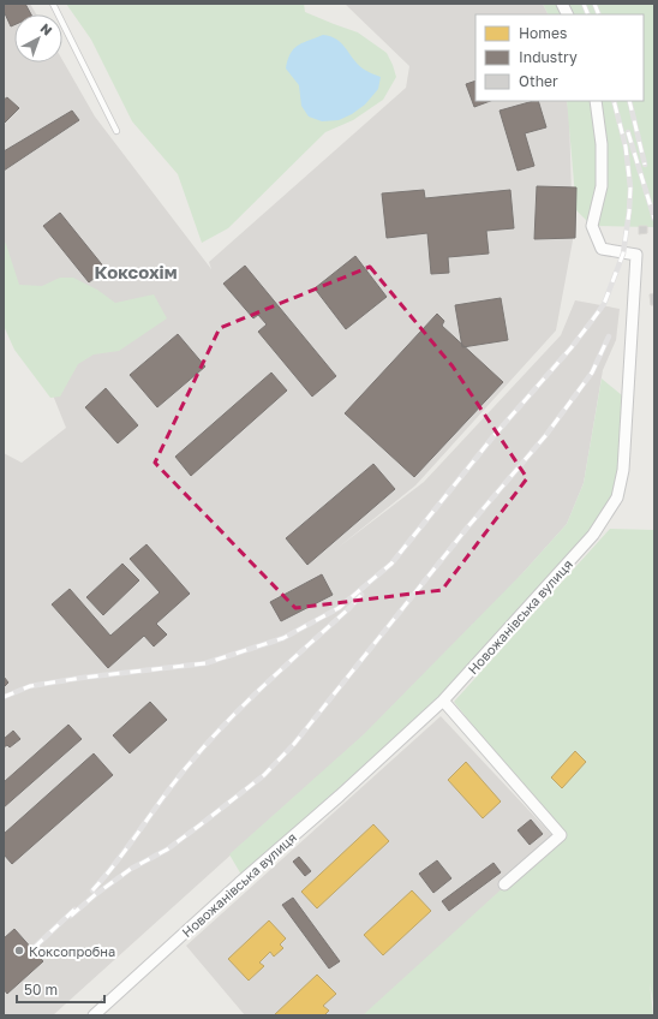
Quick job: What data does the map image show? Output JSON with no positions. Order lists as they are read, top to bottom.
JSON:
{
  "streets": {
    "street": ["Новожанівська вулиця"]
  },
  "districts": ["Коксохім"],
  "places": ["Коксопробна"],
  "legend": ["Homes", "Industry", "Other"],
  "scale_bar": "50 m",
  "north": "top right"
}
